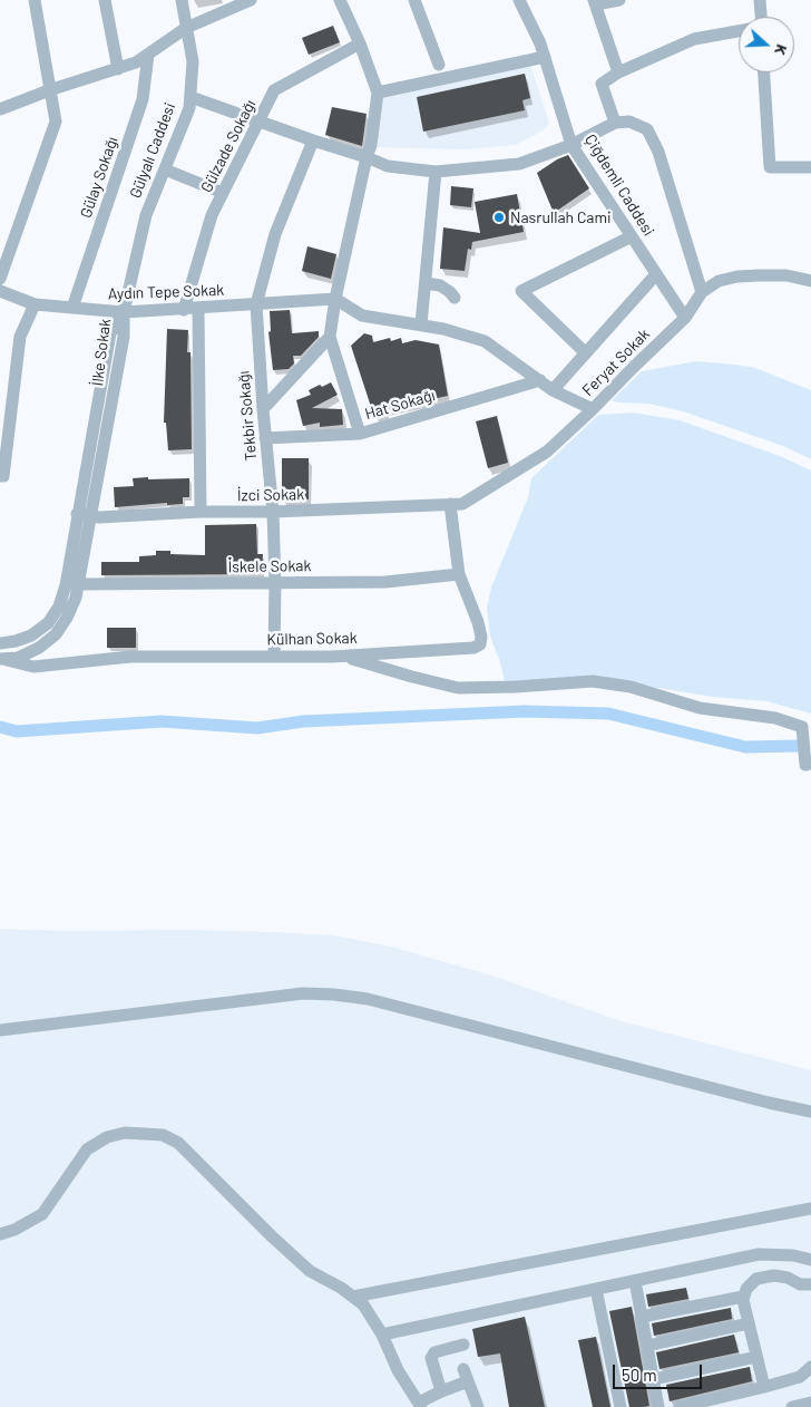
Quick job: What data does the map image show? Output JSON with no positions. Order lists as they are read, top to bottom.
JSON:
{
  "streets": {
    "street": [
      "Gülzade Sokağı",
      "Gülyalı Caddesi",
      "Gülay Sokağı",
      "Çiğdemli Caddesi",
      "Aydın Tepe Sokak",
      "İlke Sokak",
      "Feryat Sokak",
      "Hat Sokağı",
      "Tekbir Sokağı",
      "İzci Sokak",
      "İskele Sokak",
      "Külhan Sokak"
    ]
  },
  "crossings": [
    ["Gülzade Sokağı", "Aydın Tepe Sokak"],
    ["Gülyalı Caddesi", "Aydın Tepe Sokak"],
    ["Gülyalı Caddesi", "İlke Sokak"],
    ["Gülay Sokağı", "Aydın Tepe Sokak"],
    ["Çiğdemli Caddesi", "Feryat Sokak"],
    ["Aydın Tepe Sokak", "İlke Sokak"],
    ["Aydın Tepe Sokak", "Tekbir Sokağı"],
    ["İlke Sokak", "İzci Sokak"],
    ["İlke Sokak", "İskele Sokak"],
    ["İlke Sokak", "Külhan Sokak"],
    ["Feryat Sokak", "İzci Sokak"],
    ["Feryat Sokak", "Külhan Sokak"],
    ["Hat Sokağı", "Tekbir Sokağı"],
    ["Tekbir Sokağı", "İzci Sokak"],
    ["Tekbir Sokağı", "İskele Sokak"],
    ["Tekbir Sokağı", "Külhan Sokak"],
    ["İzci Sokak", "Külhan Sokak"],
    ["İskele Sokak", "Külhan Sokak"]
  ],
  "places": ["Nasrullah Cami"],
  "scale_bar": "50 m",
  "north": "right"
}
